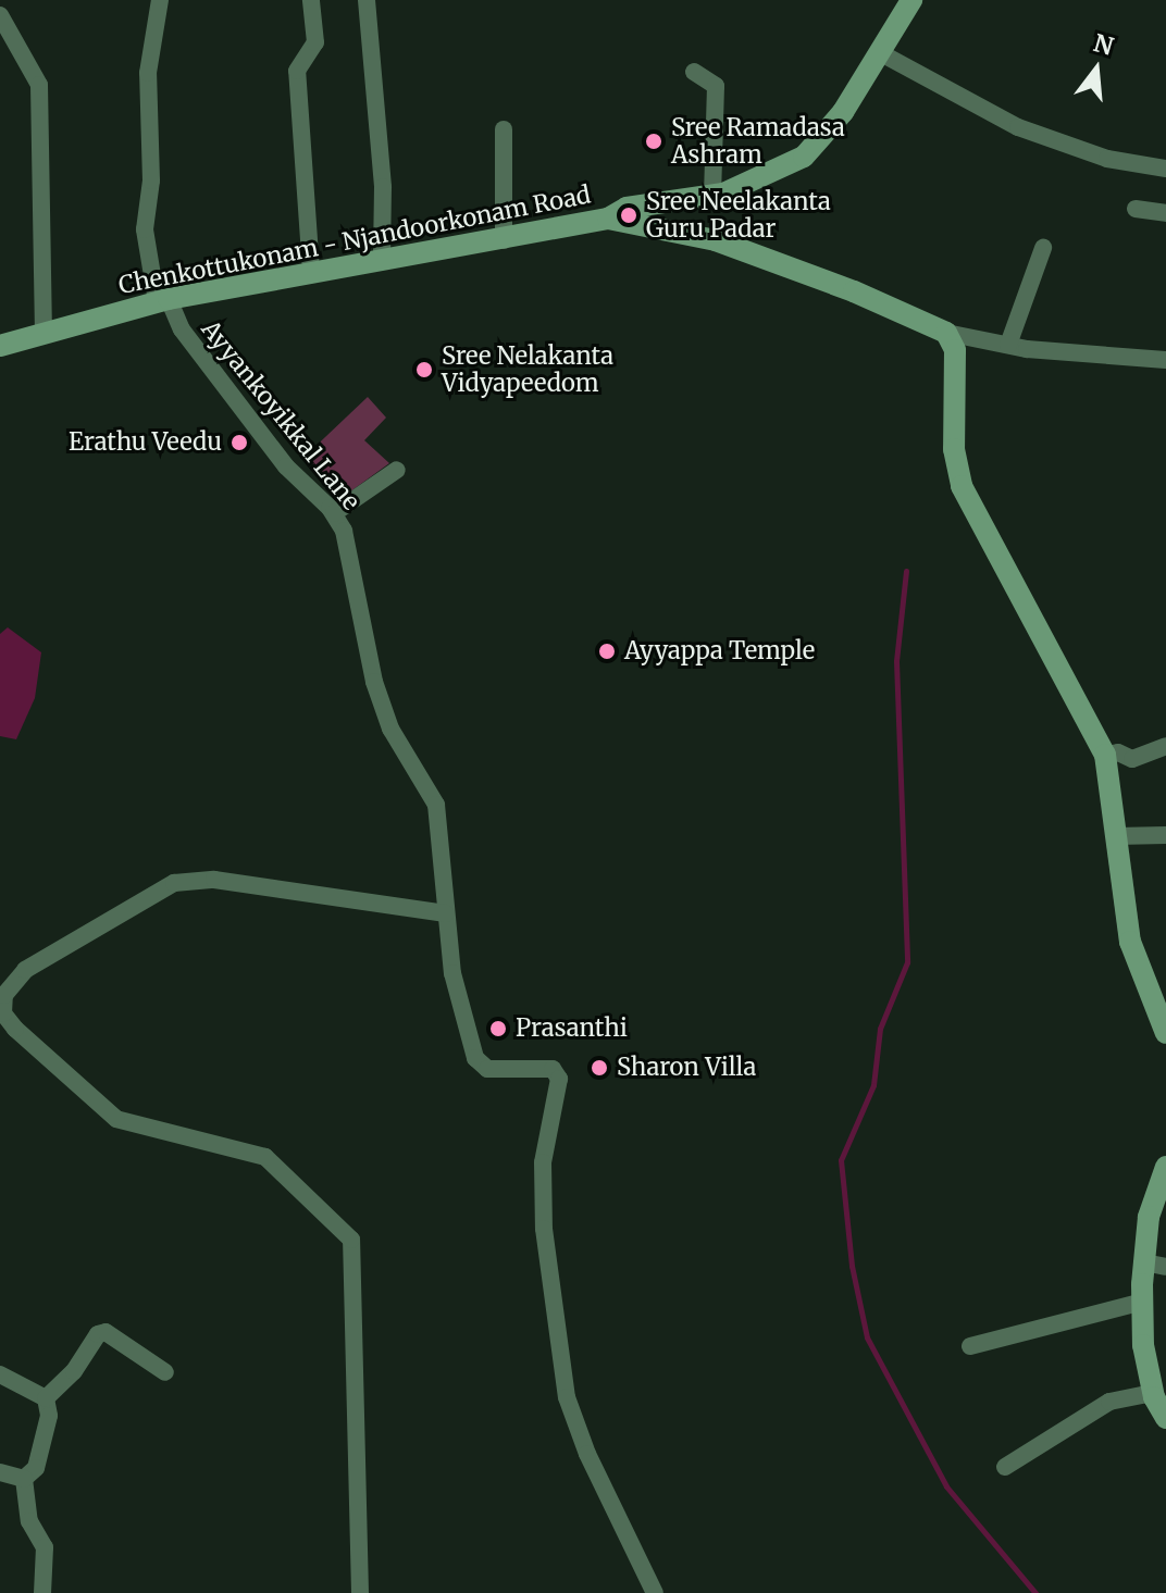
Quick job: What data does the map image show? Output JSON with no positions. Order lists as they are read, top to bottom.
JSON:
{
  "streets": {
    "main road": ["Chenkottukonam - Njandoorkonam Road"],
    "street": ["Ayyankoyikkal Lane"]
  },
  "crossings": [
    ["Chenkottukonam - Njandoorkonam Road", "Ayyankoyikkal Lane"]
  ],
  "places": [
    "Sree Ramadasa Ashram",
    "Sree Neelakanta Guru Padar",
    "Sree Nelakanta Vidyapeedom",
    "Erathu Veedu",
    "Ayyappa Temple",
    "Prasanthi",
    "Sharon Villa"
  ],
  "north": "top"
}
